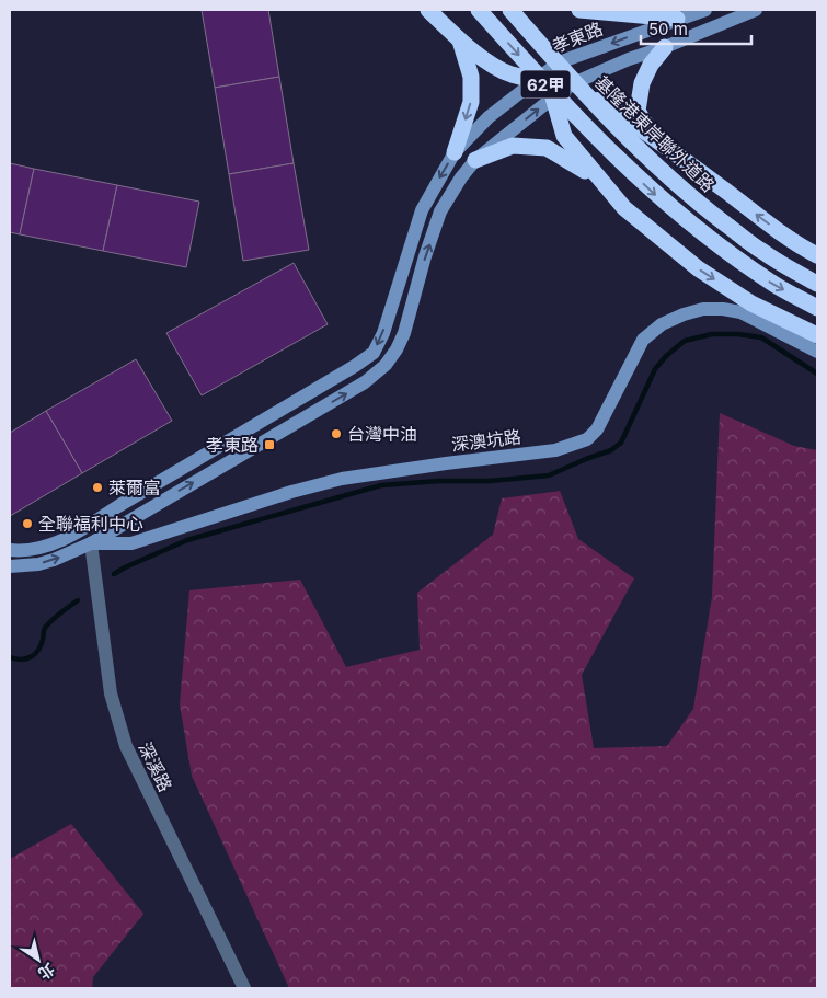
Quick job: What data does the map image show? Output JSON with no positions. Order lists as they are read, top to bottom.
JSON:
{
  "streets": {
    "highway": ["62甲", "基隆港東岸聯外道路"],
    "main road": ["孝東路", "深澳坑路"],
    "street": ["深溪路"]
  },
  "crossings": [
    ["深澳坑路", "深溪路"]
  ],
  "places": {
    "other": ["台灣中油", "萊爾富", "全聯福利中心"],
    "transit": ["孝東路"]
  },
  "scale_bar": "50 m",
  "north": "bottom right"
}
